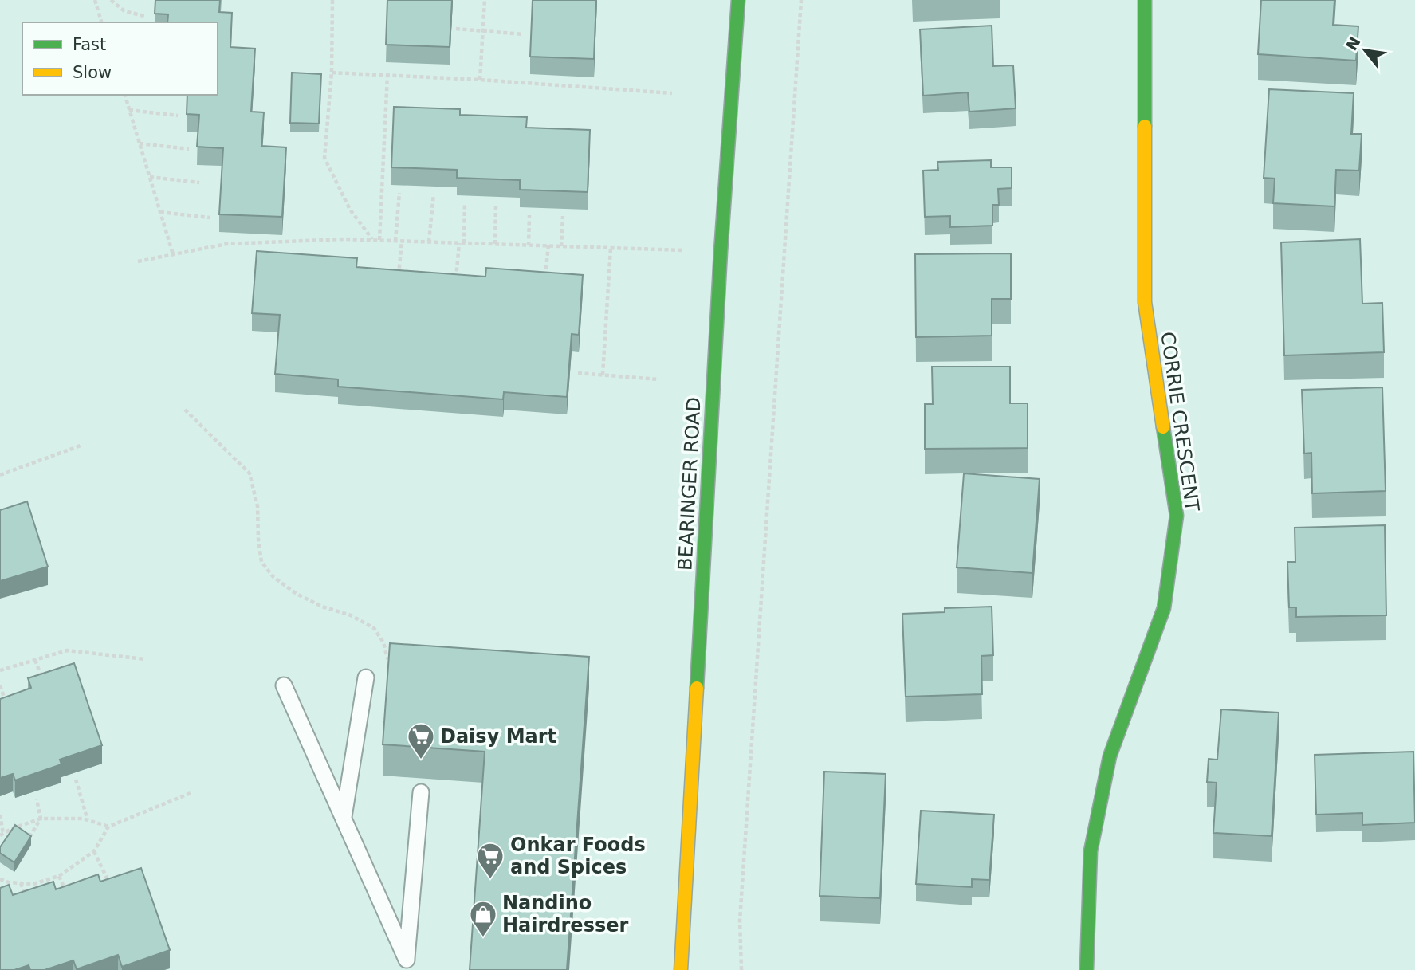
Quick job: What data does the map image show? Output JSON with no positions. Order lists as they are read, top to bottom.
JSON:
{
  "streets": {
    "street": ["CORRIE CRESCENT", "BEARINGER ROAD"]
  },
  "places": {
    "supermarket": ["Daisy Mart", "Onkar Foods and Spices"],
    "shop": ["Nandino Hairdresser"]
  },
  "legend": ["Fast", "Slow"],
  "north": "top left"
}
